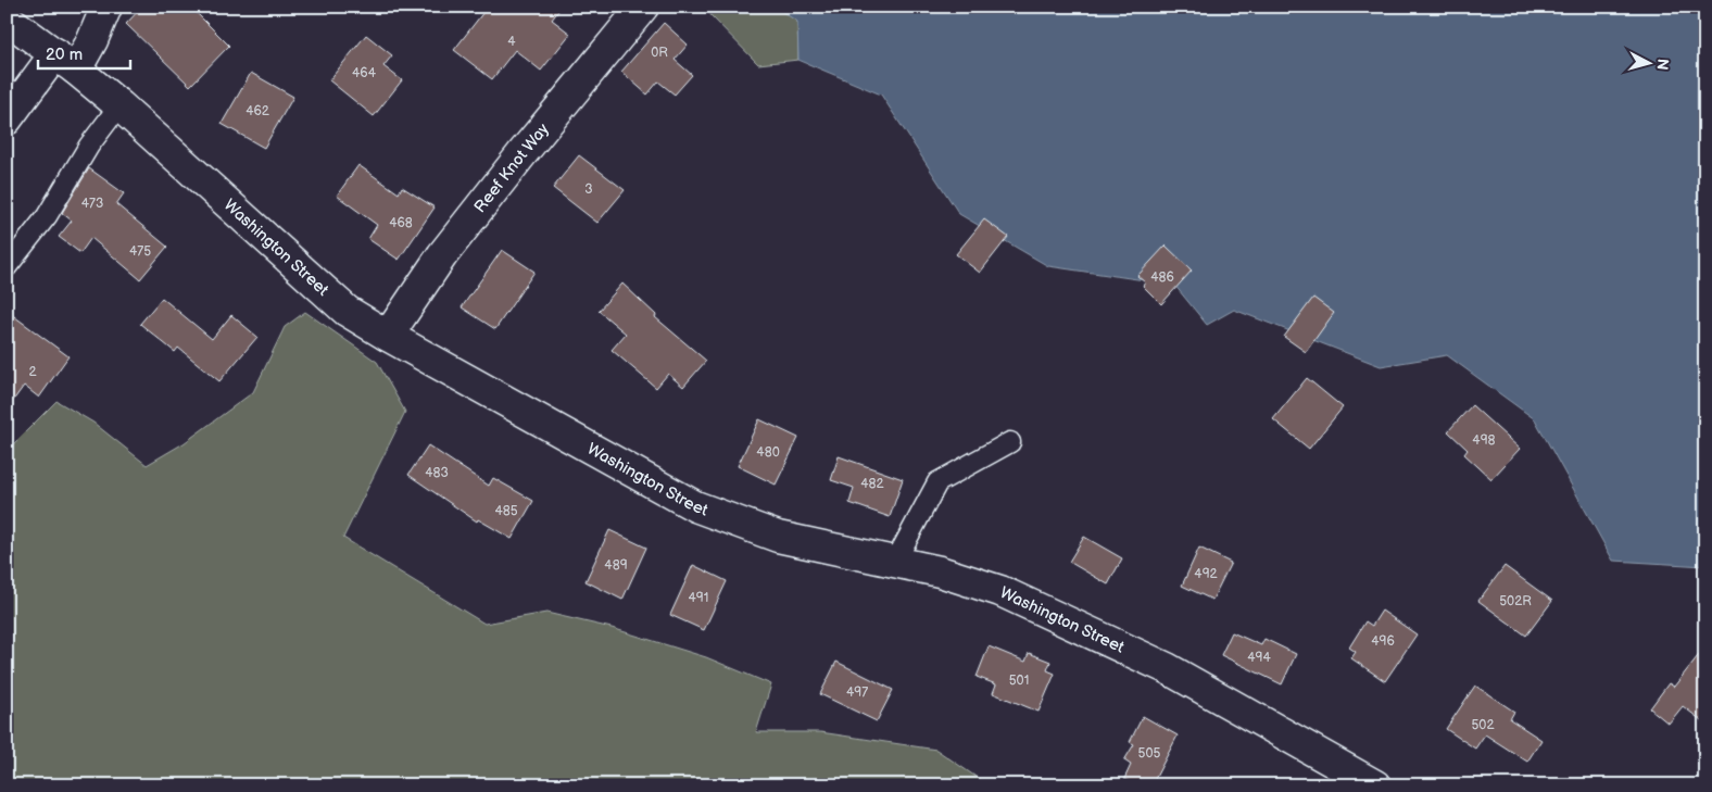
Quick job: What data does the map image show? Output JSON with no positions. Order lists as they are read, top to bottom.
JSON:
{
  "streets": {
    "main road": ["Reef Knot Way", "Washington Street"]
  },
  "crossings": [
    ["Reef Knot Way", "Washington Street"]
  ],
  "house_numbers": [
    "4",
    "0R",
    "464",
    "462",
    "3",
    "473",
    "468",
    "475",
    "486",
    "2",
    "498",
    "480",
    "483",
    "482",
    "485",
    "489",
    "492",
    "491",
    "502R",
    "496",
    "494",
    "501",
    "497",
    "502",
    "505"
  ],
  "scale_bar": "20 m",
  "north": "right"
}
